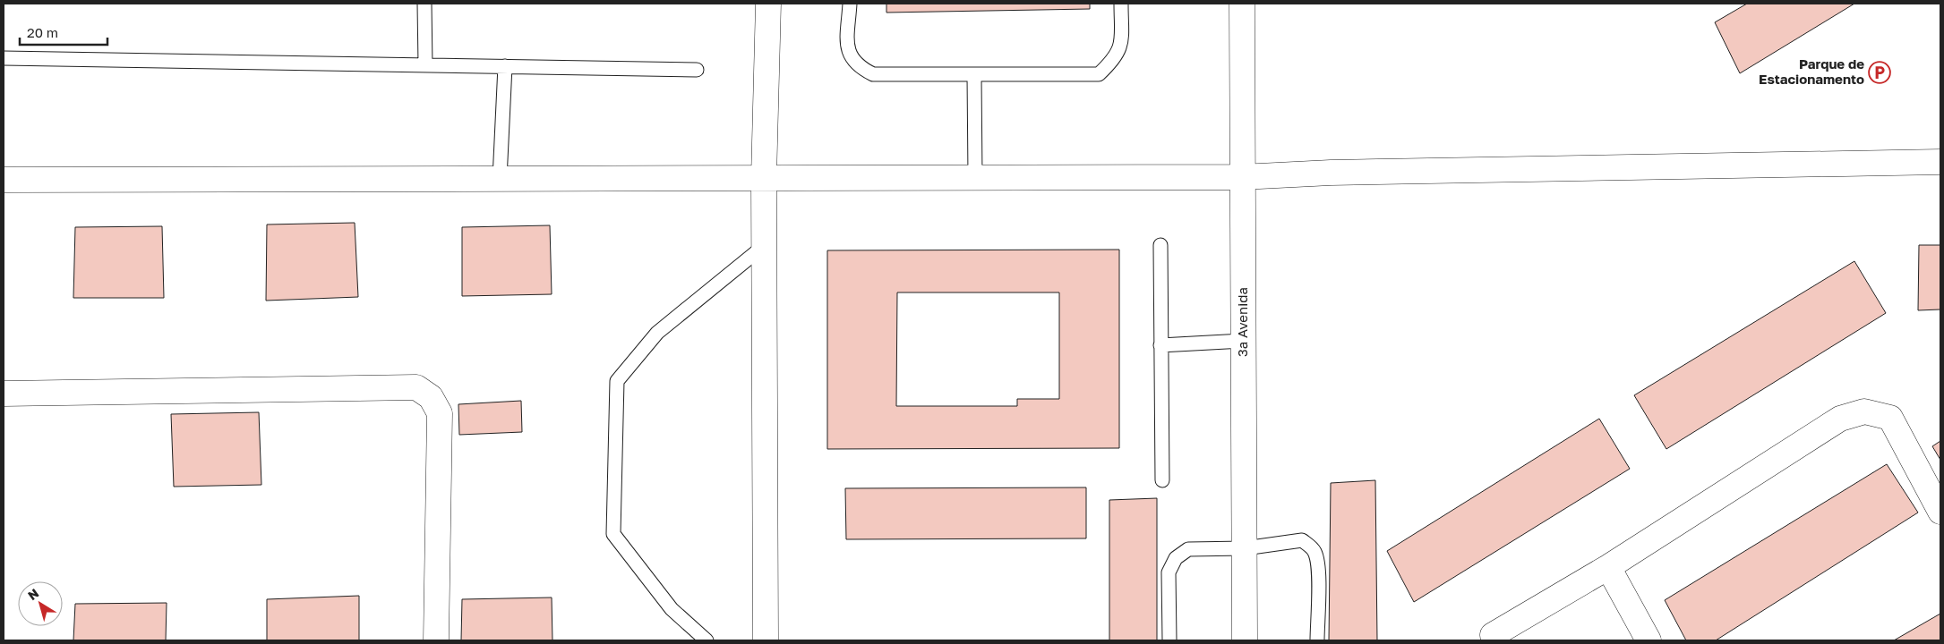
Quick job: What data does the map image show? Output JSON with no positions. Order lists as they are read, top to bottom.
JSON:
{
  "streets": {
    "street": ["3ª Avenida"]
  },
  "places": {
    "parking": ["Parque de Estacionamento"]
  },
  "scale_bar": "20 m",
  "north": "top left"
}
